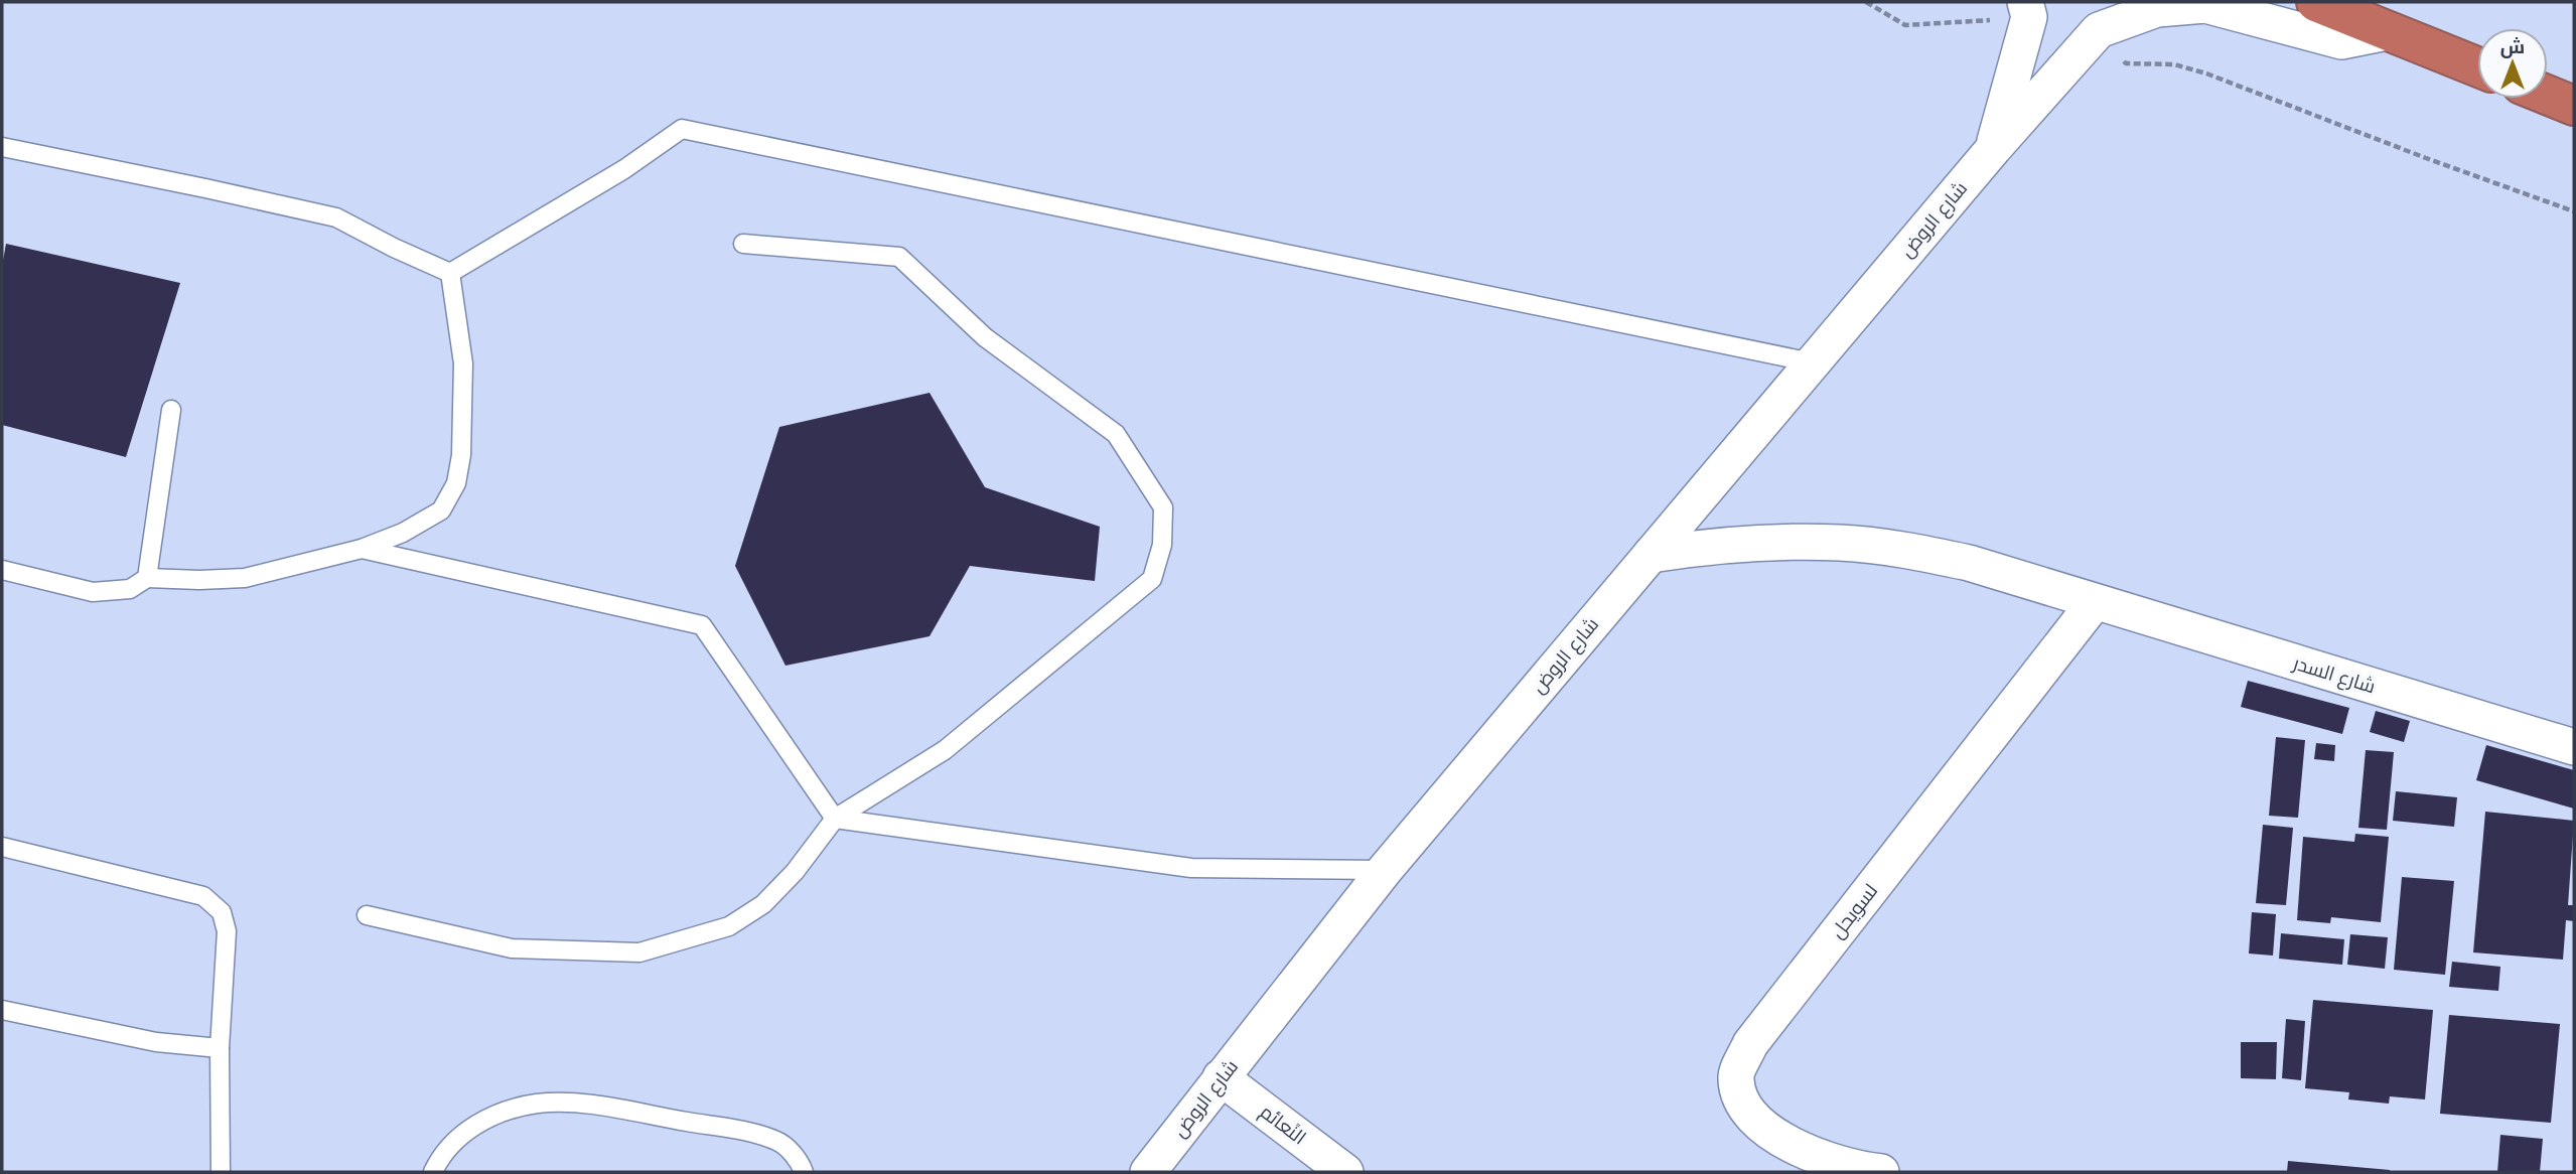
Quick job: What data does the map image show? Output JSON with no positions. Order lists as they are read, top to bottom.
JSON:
{
  "streets": {
    "street": [
      "شارع الروض",
      "شارع السدر",
      "لسويحل",
      "النًعائم"
    ]
  },
  "crossings": [
    ["شارع الروض", "شارع السدر"],
    ["شارع الروض", "النًعائم"],
    ["شارع السدر", "لسويحل"]
  ],
  "north": "top"
}
